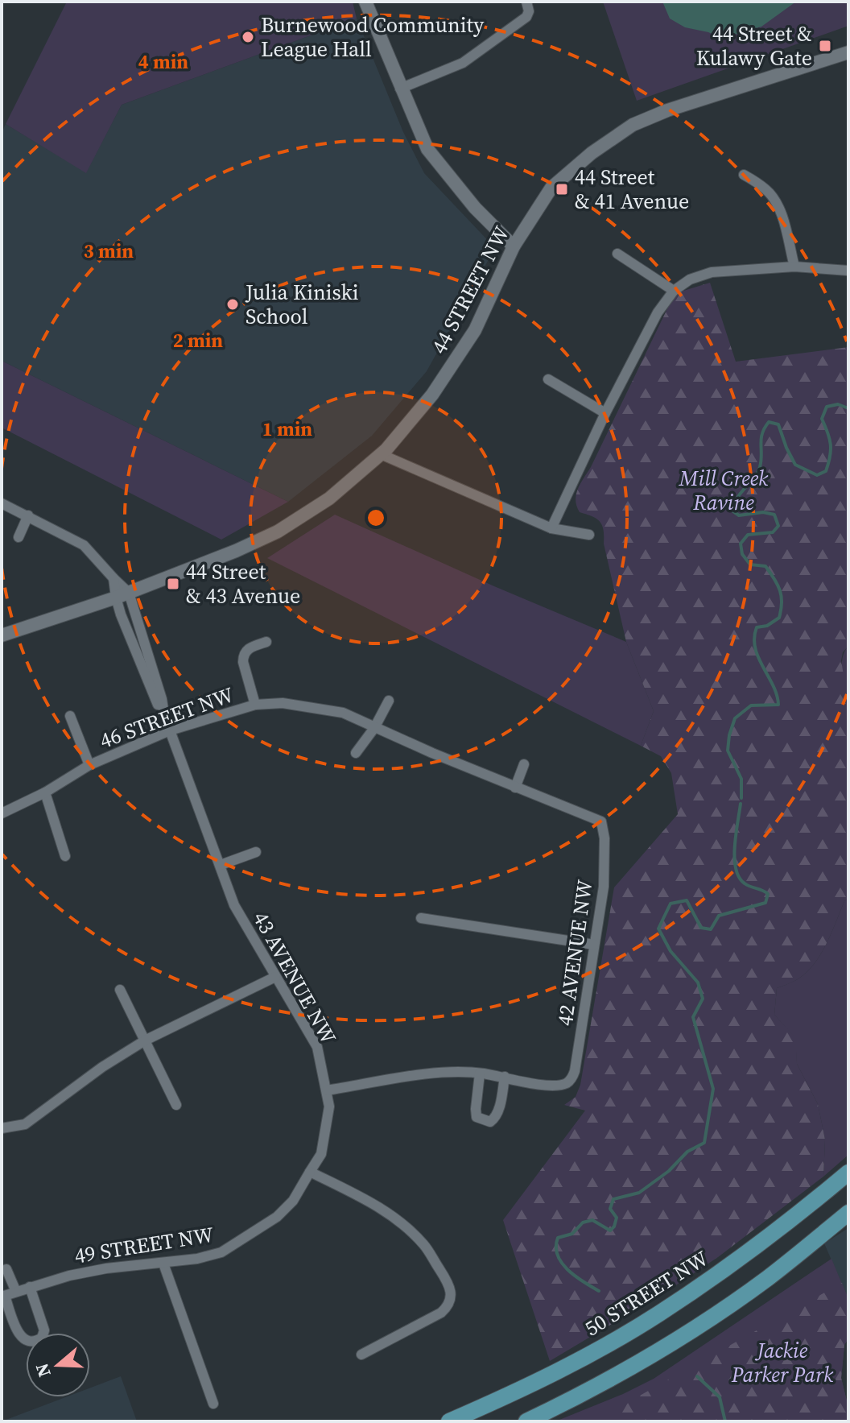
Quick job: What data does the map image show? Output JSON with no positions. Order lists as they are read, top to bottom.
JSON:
{
  "streets": {
    "main road": ["50 STREET NW"],
    "street": [
      "44 STREET NW",
      "46 STREET NW",
      "42 AVENUE NW",
      "43 AVENUE NW",
      "49 STREET NW"
    ]
  },
  "crossings": [
    ["44 STREET NW", "43 AVENUE NW"],
    ["46 STREET NW", "42 AVENUE NW"],
    ["46 STREET NW", "43 AVENUE NW"],
    ["43 AVENUE NW", "49 STREET NW"]
  ],
  "parks": ["Mill Creek Ravine", "Jackie Parker Park"],
  "places": {
    "other": ["Burnewood Community League Hall", "Julia Kiniski School"],
    "transit": ["44 Street & Kulawy Gate", "44 Street & 41 Avenue", "44 Street & 43 Avenue"]
  },
  "north": "left",
  "rings": [
    "4 min",
    "3 min",
    "2 min",
    "1 min"
  ]
}
